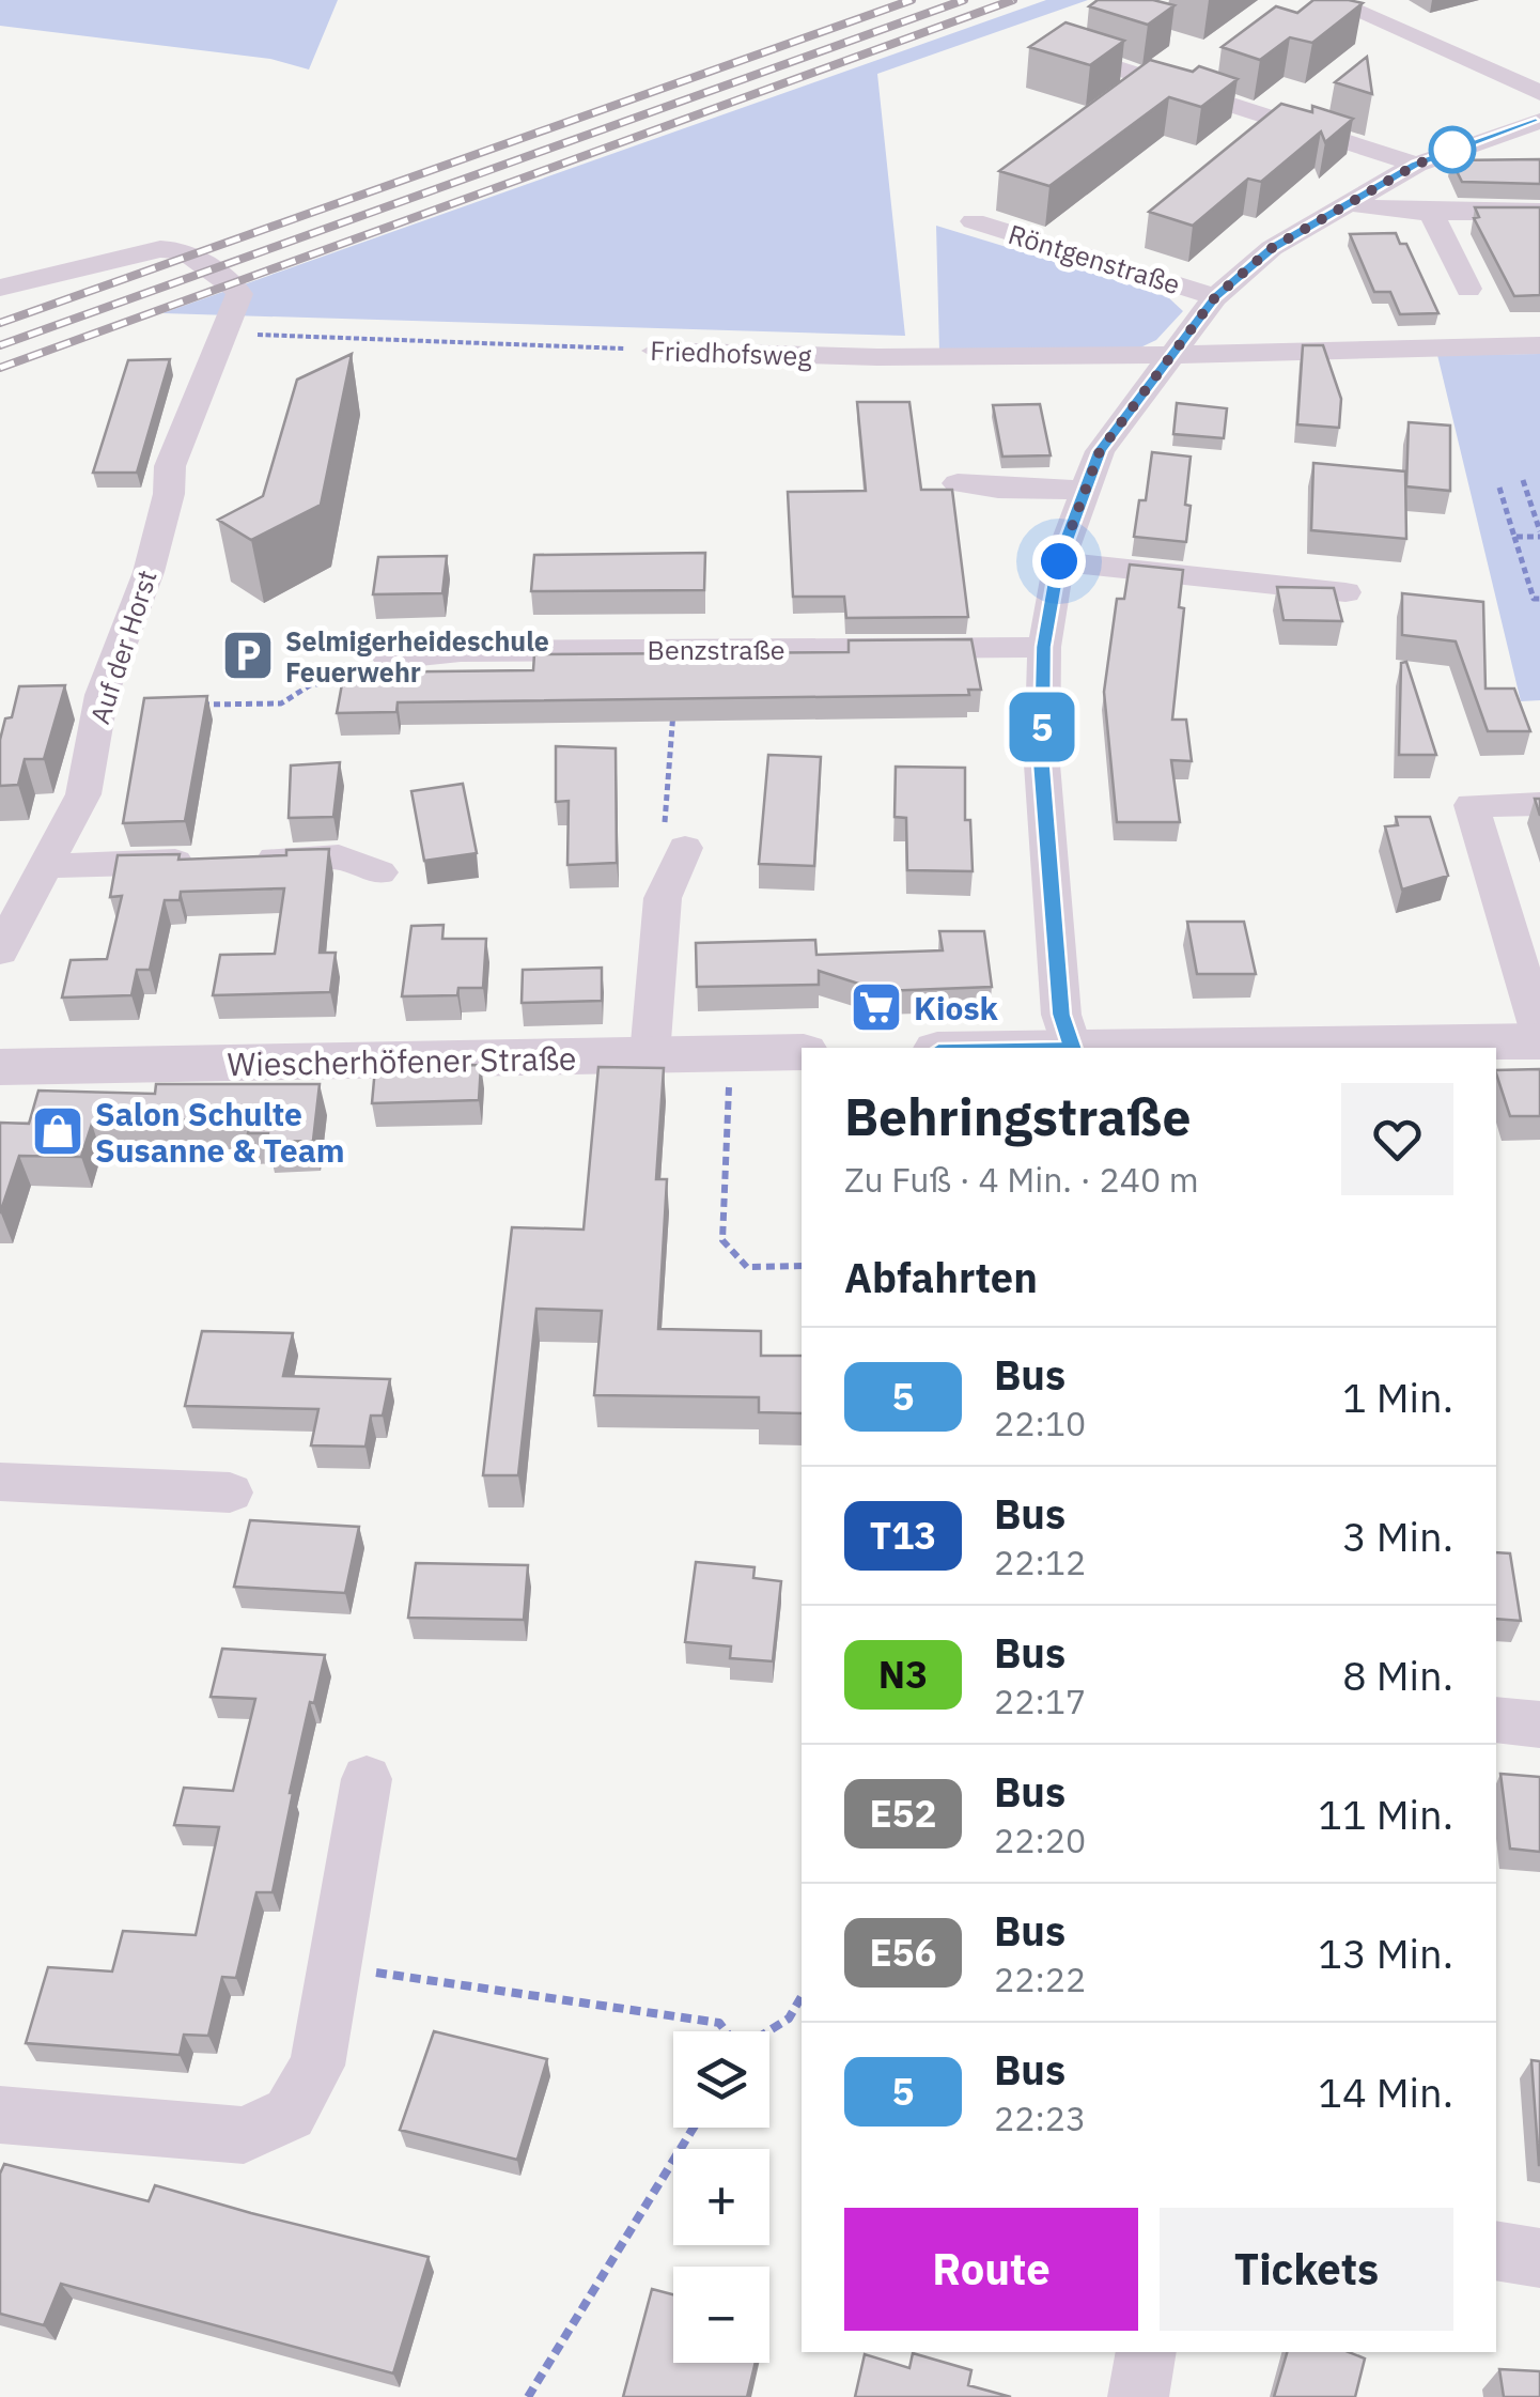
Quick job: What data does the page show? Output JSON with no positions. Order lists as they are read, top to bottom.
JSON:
{
  "streets": {
    "street": [
      "Röntgenstraße",
      "Friedhofsweg",
      "Auf der Horst",
      "Benzstraße",
      "Wiescherhöfener Straße"
    ]
  },
  "crossings": [
    ["Friedhofsweg", "Auf der Horst"]
  ],
  "places": {
    "parking": ["Selmigerheideschule Feuerwehr"],
    "supermarket": ["Kiosk"],
    "shop": ["Salon Schulte Susanne & Team"]
  },
  "lines": ["bus line 5"],
  "page": {
    "on_map": "5",
    "heading": [
      ["Behringstraße", "Zu Fuß · 4 Min. · 240 m"],
      "Abfahrten"
    ],
    "list": [
      {
        "mark": "5",
        "name": "Bus",
        "note": "22:10",
        "value": "1 Min."
      },
      {
        "mark": "T13",
        "name": "Bus",
        "note": "22:12",
        "value": "3 Min."
      },
      {
        "mark": "N3",
        "name": "Bus",
        "note": "22:17",
        "value": "8 Min."
      },
      {
        "mark": "E52",
        "name": "Bus",
        "note": "22:20",
        "value": "11 Min."
      },
      {
        "mark": "E56",
        "name": "Bus",
        "note": "22:22",
        "value": "13 Min."
      },
      {
        "mark": "5",
        "name": "Bus",
        "note": "22:23",
        "value": "14 Min."
      }
    ],
    "map_buttons": ["+", "−"],
    "buttons": ["Route", "Tickets"]
  }
}
